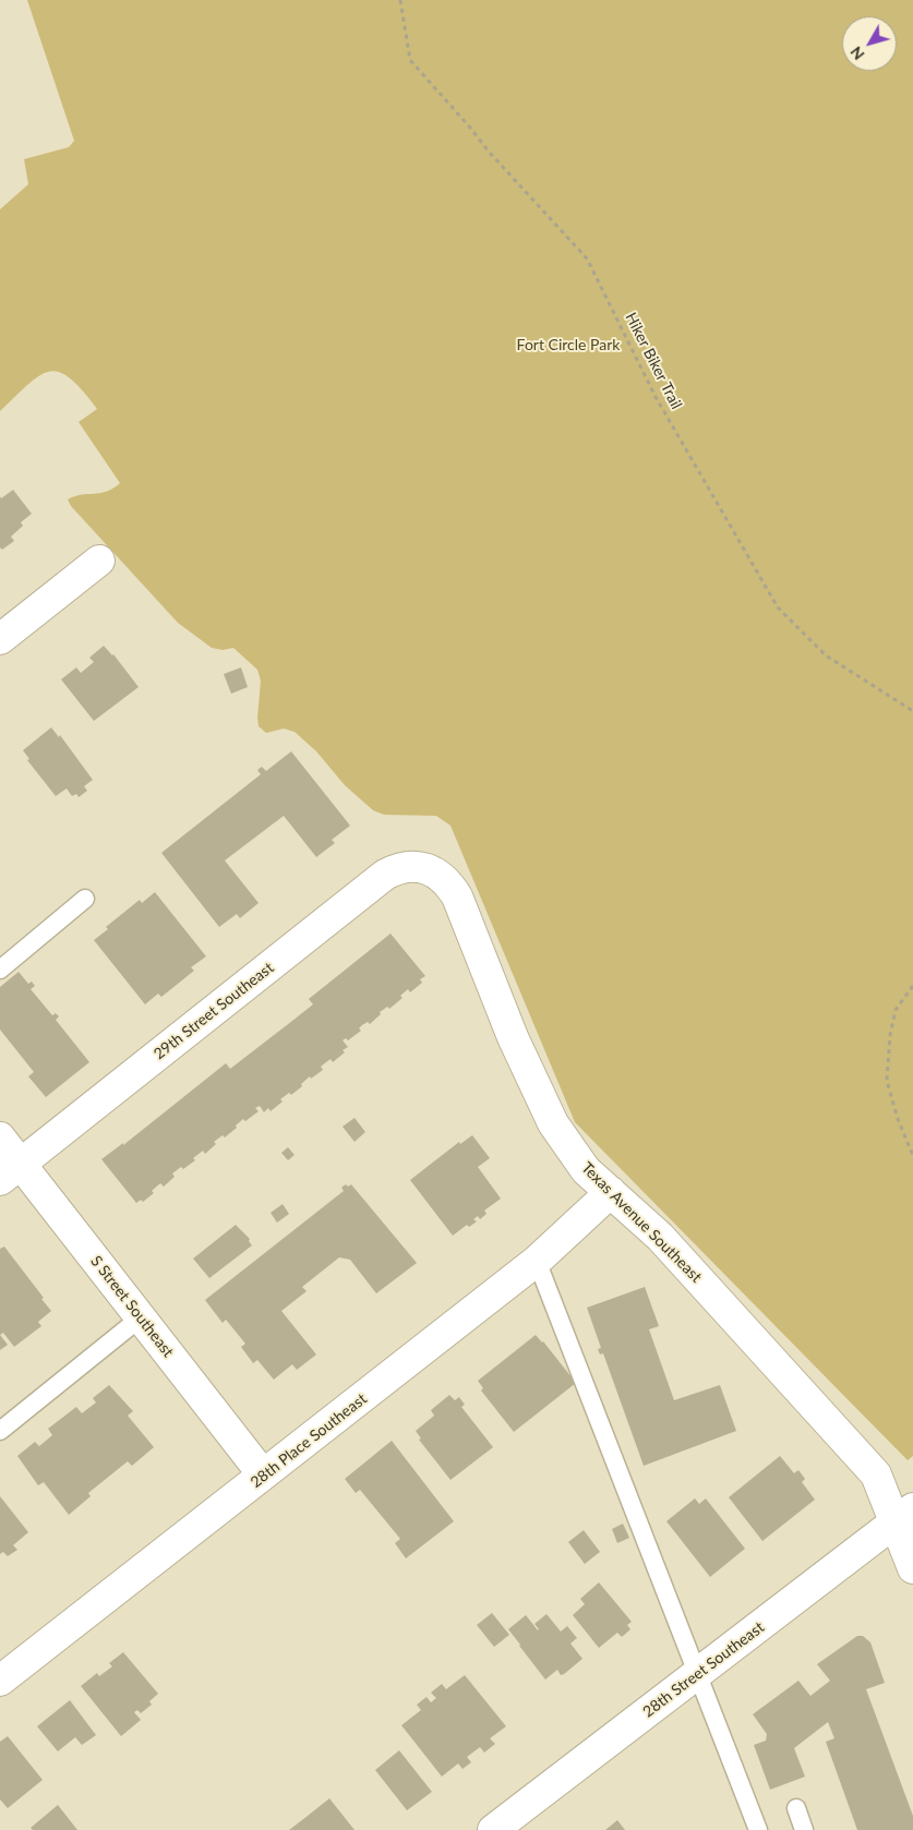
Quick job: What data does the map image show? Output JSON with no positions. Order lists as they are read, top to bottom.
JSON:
{
  "streets": {
    "street": [
      "29th Street Southeast",
      "Texas Avenue Southeast",
      "S Street Southeast",
      "28th Place Southeast",
      "28th Street Southeast"
    ],
    "path": ["Hiker Biker Trail"]
  },
  "crossings": [
    ["29th Street Southeast", "Texas Avenue Southeast"],
    ["29th Street Southeast", "S Street Southeast"],
    ["Texas Avenue Southeast", "28th Place Southeast"],
    ["Texas Avenue Southeast", "28th Street Southeast"],
    ["S Street Southeast", "28th Place Southeast"]
  ],
  "parks": ["Fort Circle Park"],
  "north": "bottom left"
}
